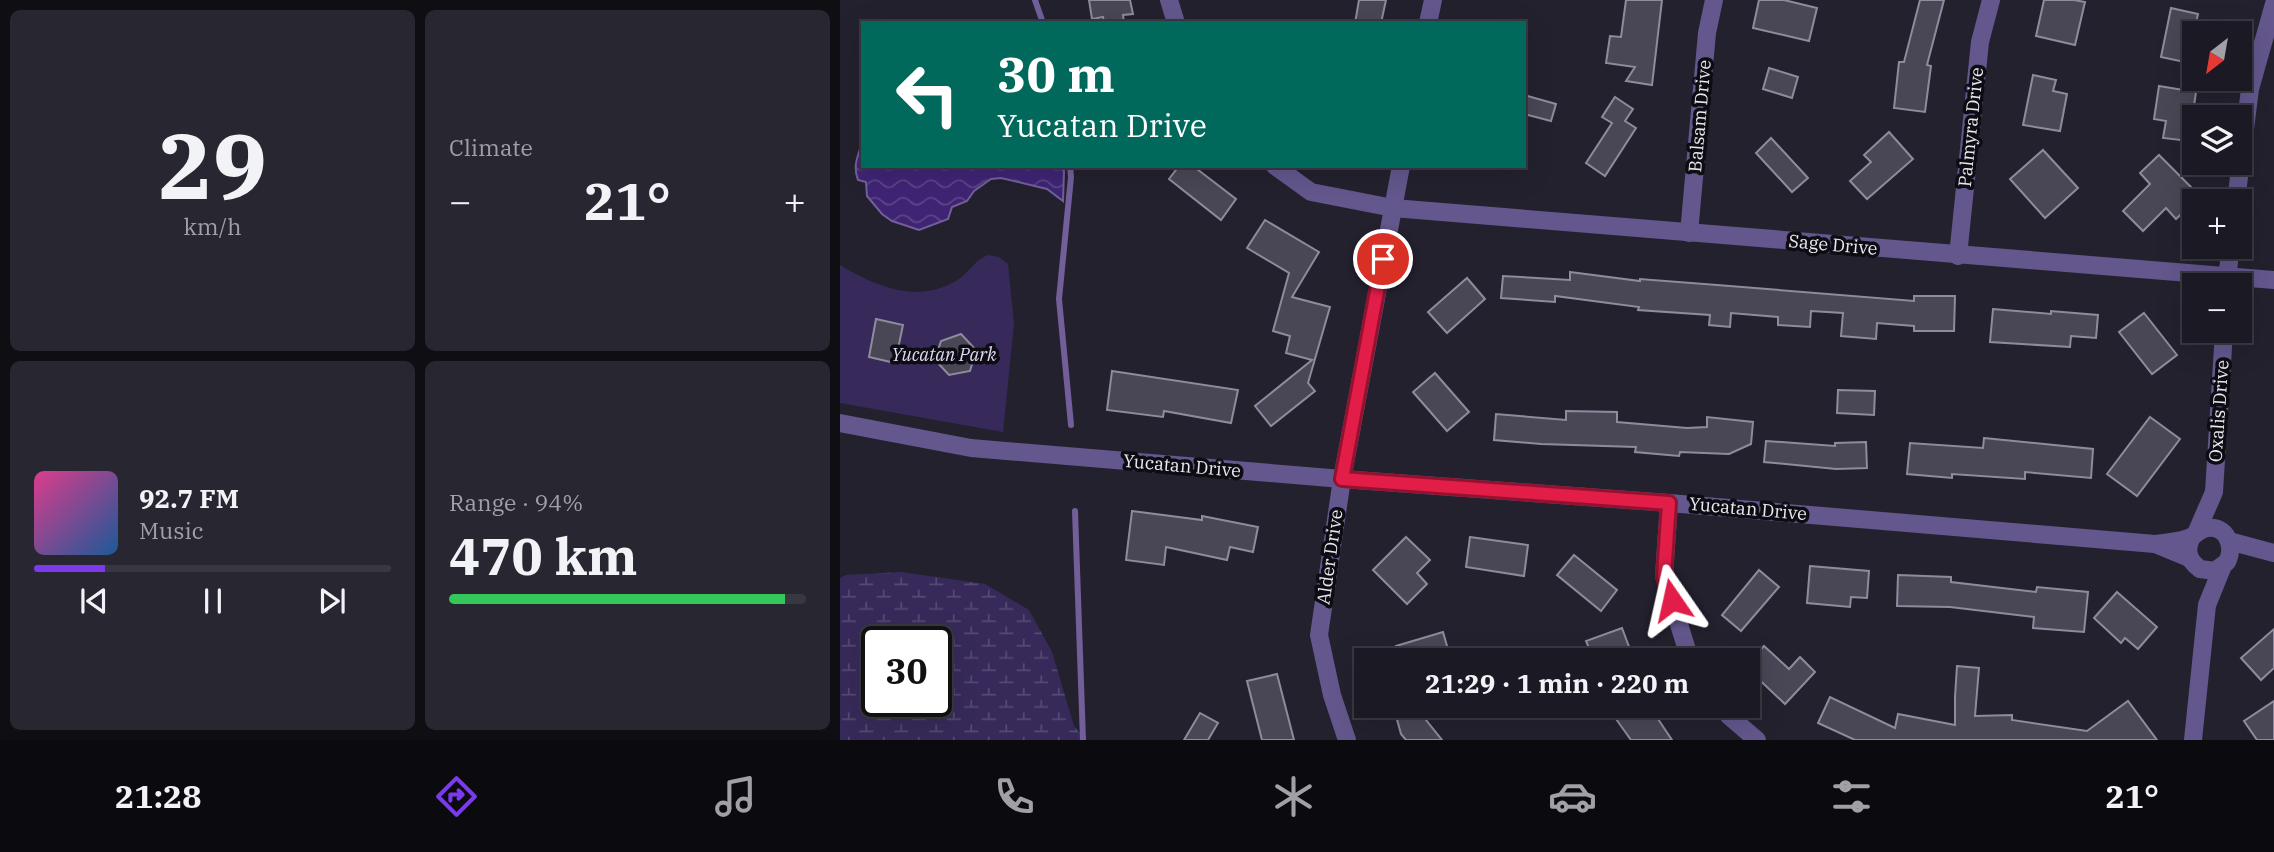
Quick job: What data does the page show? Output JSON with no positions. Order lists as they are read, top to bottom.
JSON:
{
  "streets": {
    "street": [
      "Balsam Drive",
      "Palmyra Drive",
      "Sage Drive",
      "Oxalis Drive",
      "Yucatan Drive",
      "Alder Drive"
    ]
  },
  "crossings": [
    ["Balsam Drive", "Sage Drive"],
    ["Palmyra Drive", "Sage Drive"],
    ["Sage Drive", "Alder Drive"],
    ["Oxalis Drive", "Yucatan Drive"],
    ["Yucatan Drive", "Alder Drive"]
  ],
  "parks": ["Yucatan Park"],
  "north": "bottom left",
  "page": {
    "tile": [
      ["29", "km/h"],
      "Climate",
      ["Range · 94%", "470 km"]
    ],
    "map_buttons": ["+", "−"],
    "turn": ["30 m", "Yucatan Drive"],
    "heat": ["−", "21°", "+"],
    "song": ["92.7 FM", "Music"],
    "limit": "30",
    "trip": "21:29 · 1 min · 220 m",
    "tabs": ["21:28", "21°"]
  }
}
